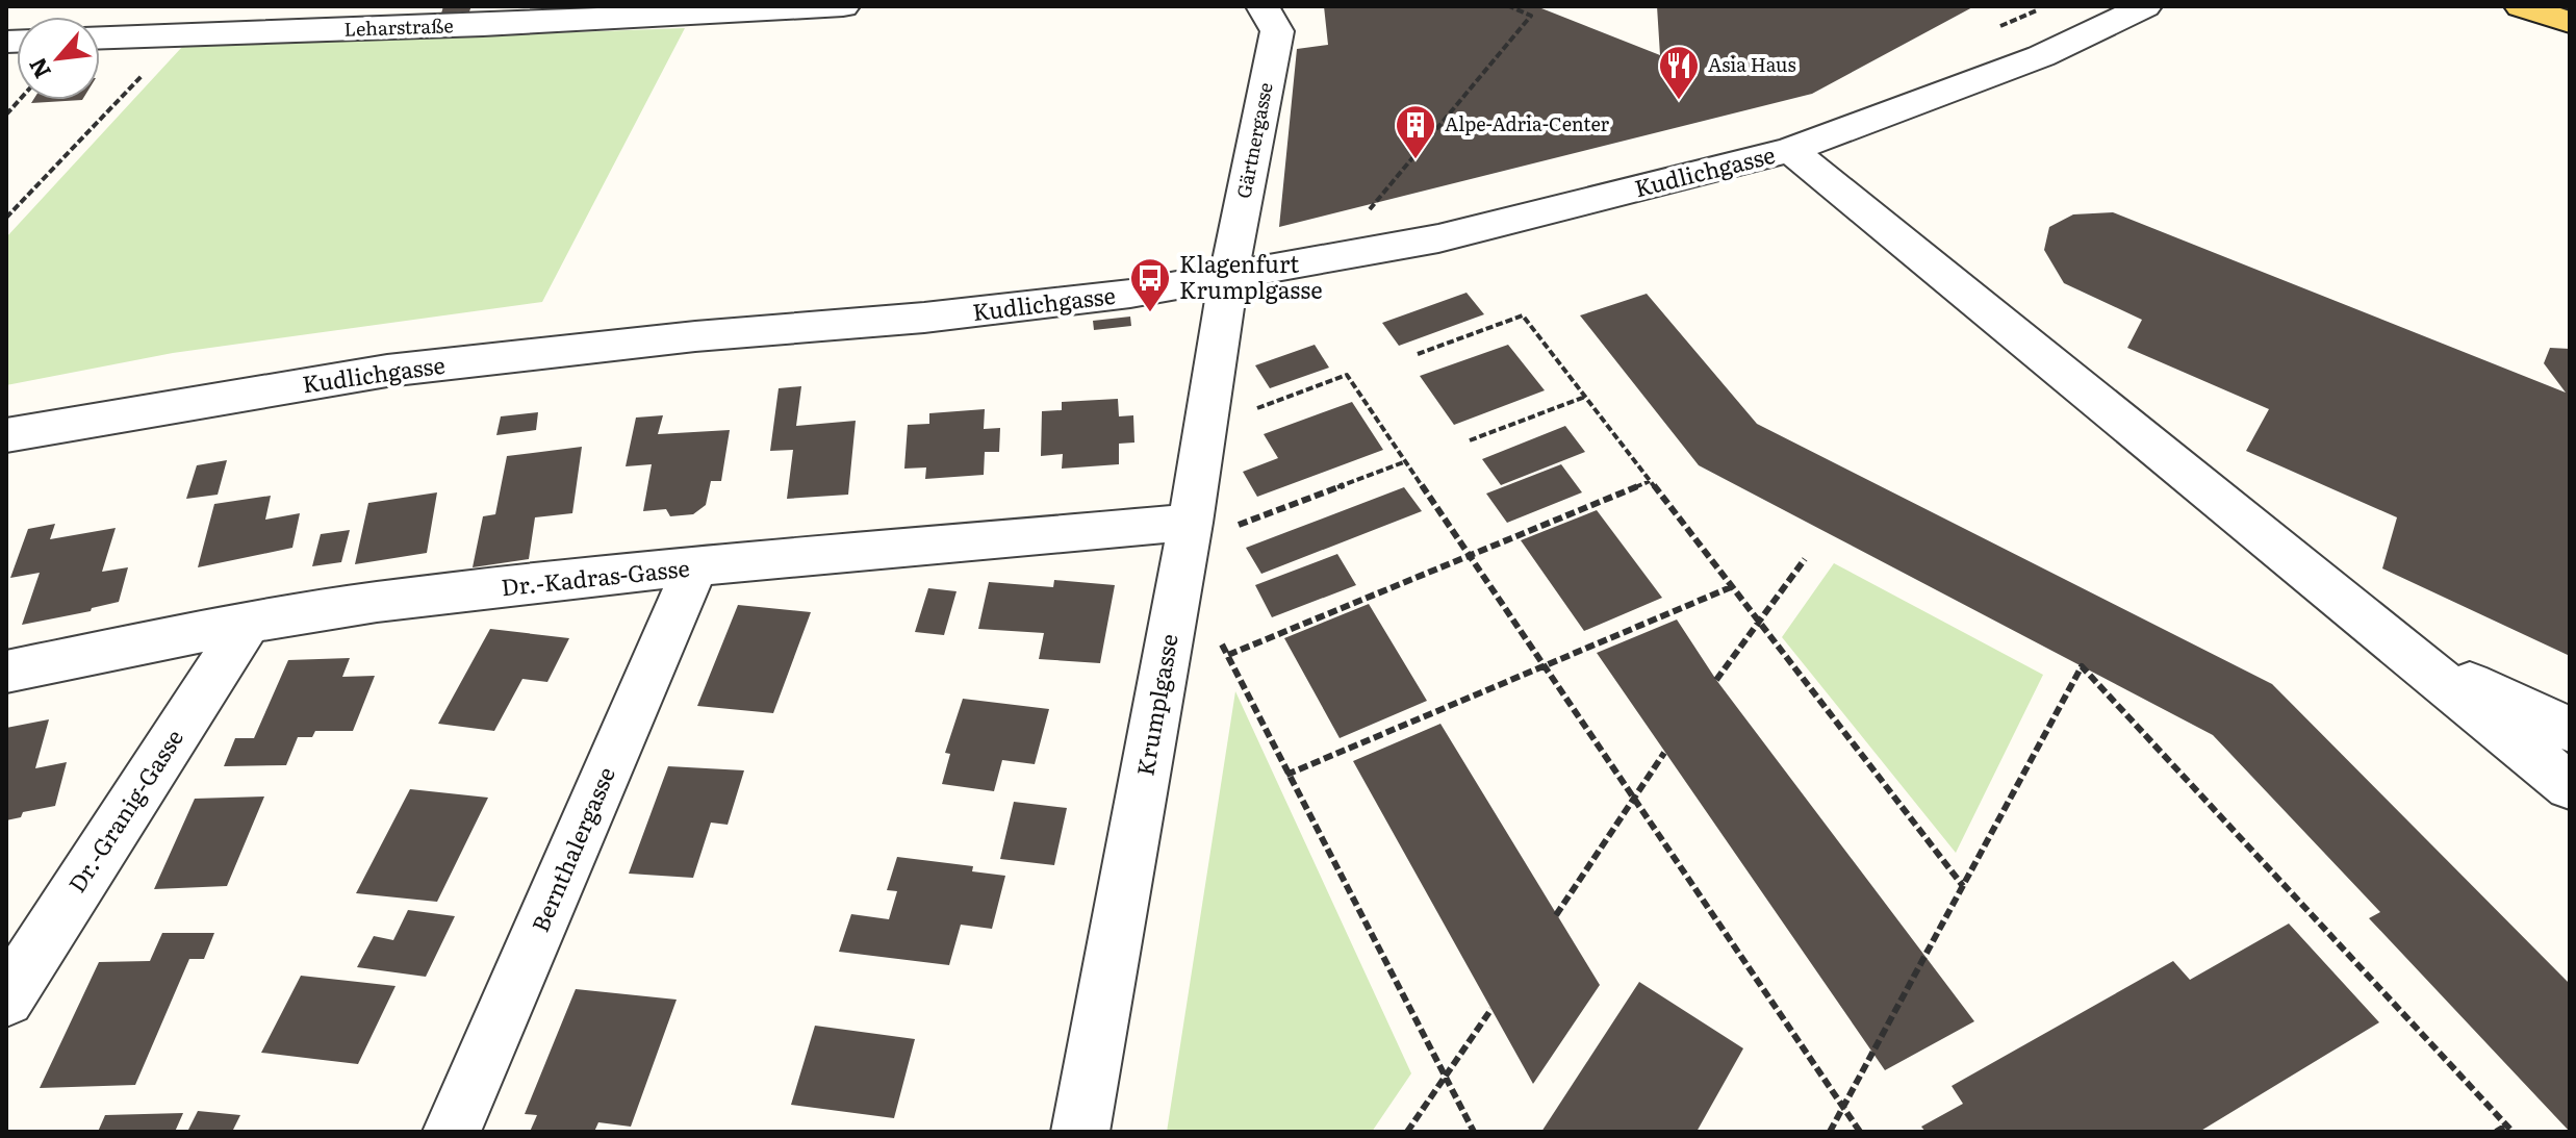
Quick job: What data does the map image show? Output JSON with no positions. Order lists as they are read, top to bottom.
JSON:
{
  "streets": {
    "street": [
      "Leharstraße",
      "Gärtnergasse",
      "Kudlichgasse",
      "Dr.-Kadras-Gasse",
      "Krumplgasse",
      "Dr.-Granig-Gasse",
      "Bernthalergasse"
    ]
  },
  "crossings": [
    ["Gärtnergasse", "Kudlichgasse"],
    ["Gärtnergasse", "Krumplgasse"],
    ["Kudlichgasse", "Krumplgasse"],
    ["Dr.-Kadras-Gasse", "Krumplgasse"],
    ["Dr.-Kadras-Gasse", "Dr.-Granig-Gasse"],
    ["Dr.-Kadras-Gasse", "Bernthalergasse"]
  ],
  "places": {
    "restaurant": ["Asia Haus"],
    "building": ["Alpe-Adria-Center"],
    "bus stop": ["Klagenfurt Krumplgasse"]
  },
  "north": "bottom left"
}
